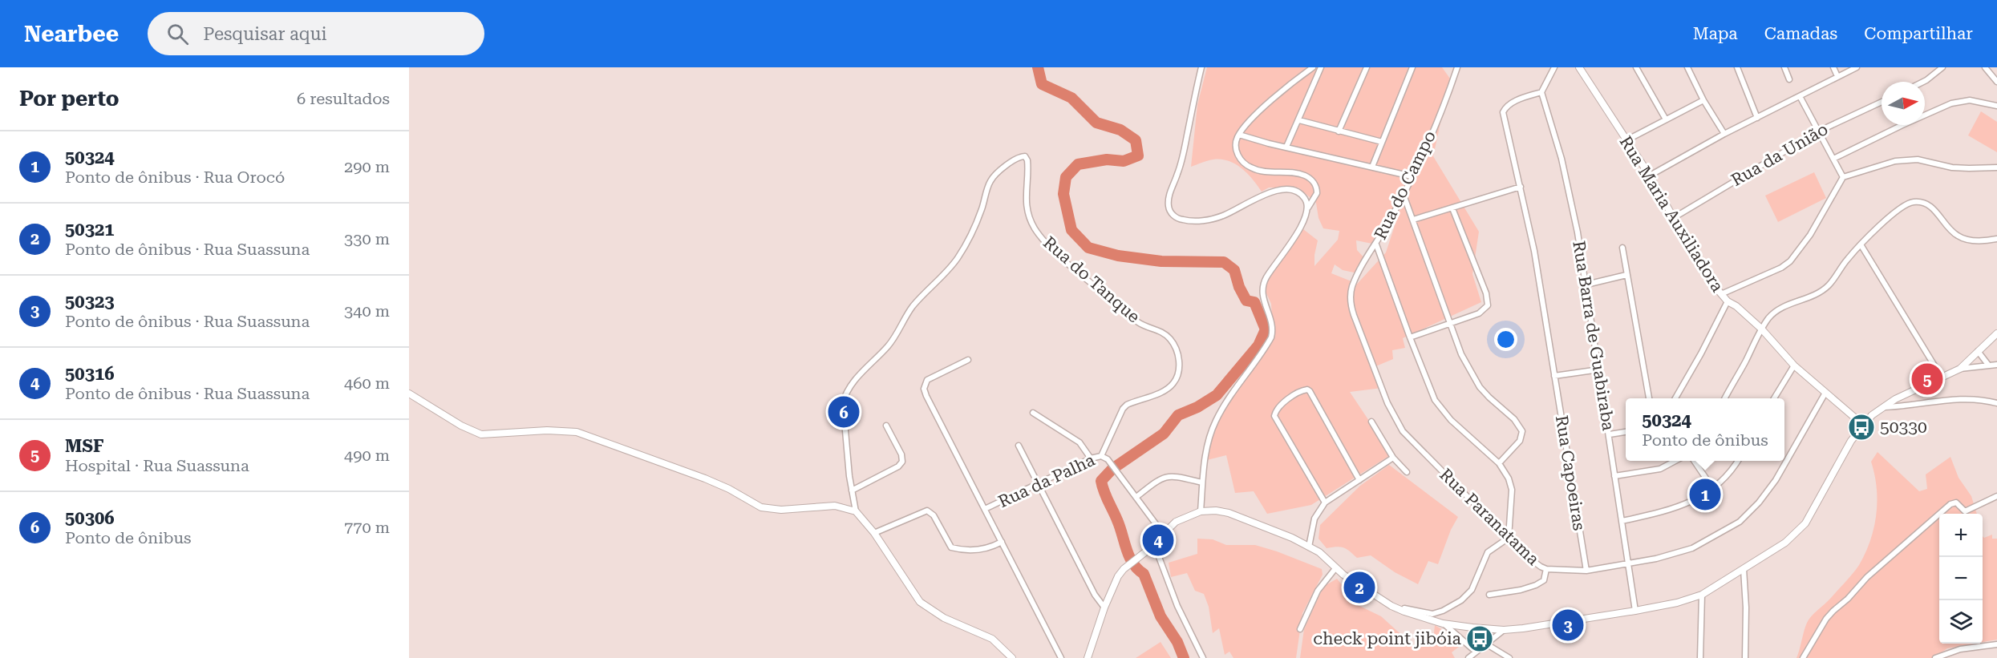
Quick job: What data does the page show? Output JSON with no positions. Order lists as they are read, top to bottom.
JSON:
{
  "streets": {
    "street": [
      "Rua da União",
      "Rua do Campo",
      "Rua Maria Auxiliadora",
      "Rua do Tanque",
      "Rua Barra de Guabiraba",
      "Rua Capoeiras",
      "Rua da Palha",
      "Rua Paranatama"
    ]
  },
  "crossings": [
    ["Rua da União", "Rua Maria Auxiliadora"],
    ["Rua do Campo", "Rua Paranatama"],
    ["Rua Maria Auxiliadora", "Rua Paranatama"],
    ["Rua do Tanque", "Rua da Palha"],
    ["Rua Barra de Guabiraba", "Rua Capoeiras"],
    ["Rua Barra de Guabiraba", "Rua Paranatama"],
    ["Rua Capoeiras", "Rua Paranatama"]
  ],
  "places": {
    "bus stop": ["50330", "check point jibóia"]
  },
  "north": "right",
  "page": {
    "header": "Nearbee",
    "search": "Pesquisar aqui",
    "nav": ["Mapa", "Camadas", "Compartilhar"],
    "heading": ["Por perto", "6 resultados"],
    "list": [
      {
        "mark": "1",
        "name": "50324",
        "note": "Ponto de ônibus · Rua Orocó",
        "value": "290 m"
      },
      {
        "mark": "2",
        "name": "50321",
        "note": "Ponto de ônibus · Rua Suassuna",
        "value": "330 m"
      },
      {
        "mark": "3",
        "name": "50323",
        "note": "Ponto de ônibus · Rua Suassuna",
        "value": "340 m"
      },
      {
        "mark": "4",
        "name": "50316",
        "note": "Ponto de ônibus · Rua Suassuna",
        "value": "460 m"
      },
      {
        "mark": "5",
        "name": "MSF",
        "note": "Hospital · Rua Suassuna",
        "value": "490 m"
      },
      {
        "mark": "6",
        "name": "50306",
        "note": "Ponto de ônibus",
        "value": "770 m"
      }
    ],
    "pins": [
      "5",
      "6",
      "1",
      "4",
      "2",
      "3"
    ],
    "popup": ["50324", "Ponto de ônibus"],
    "map_buttons": ["+", "−"]
  }
}
